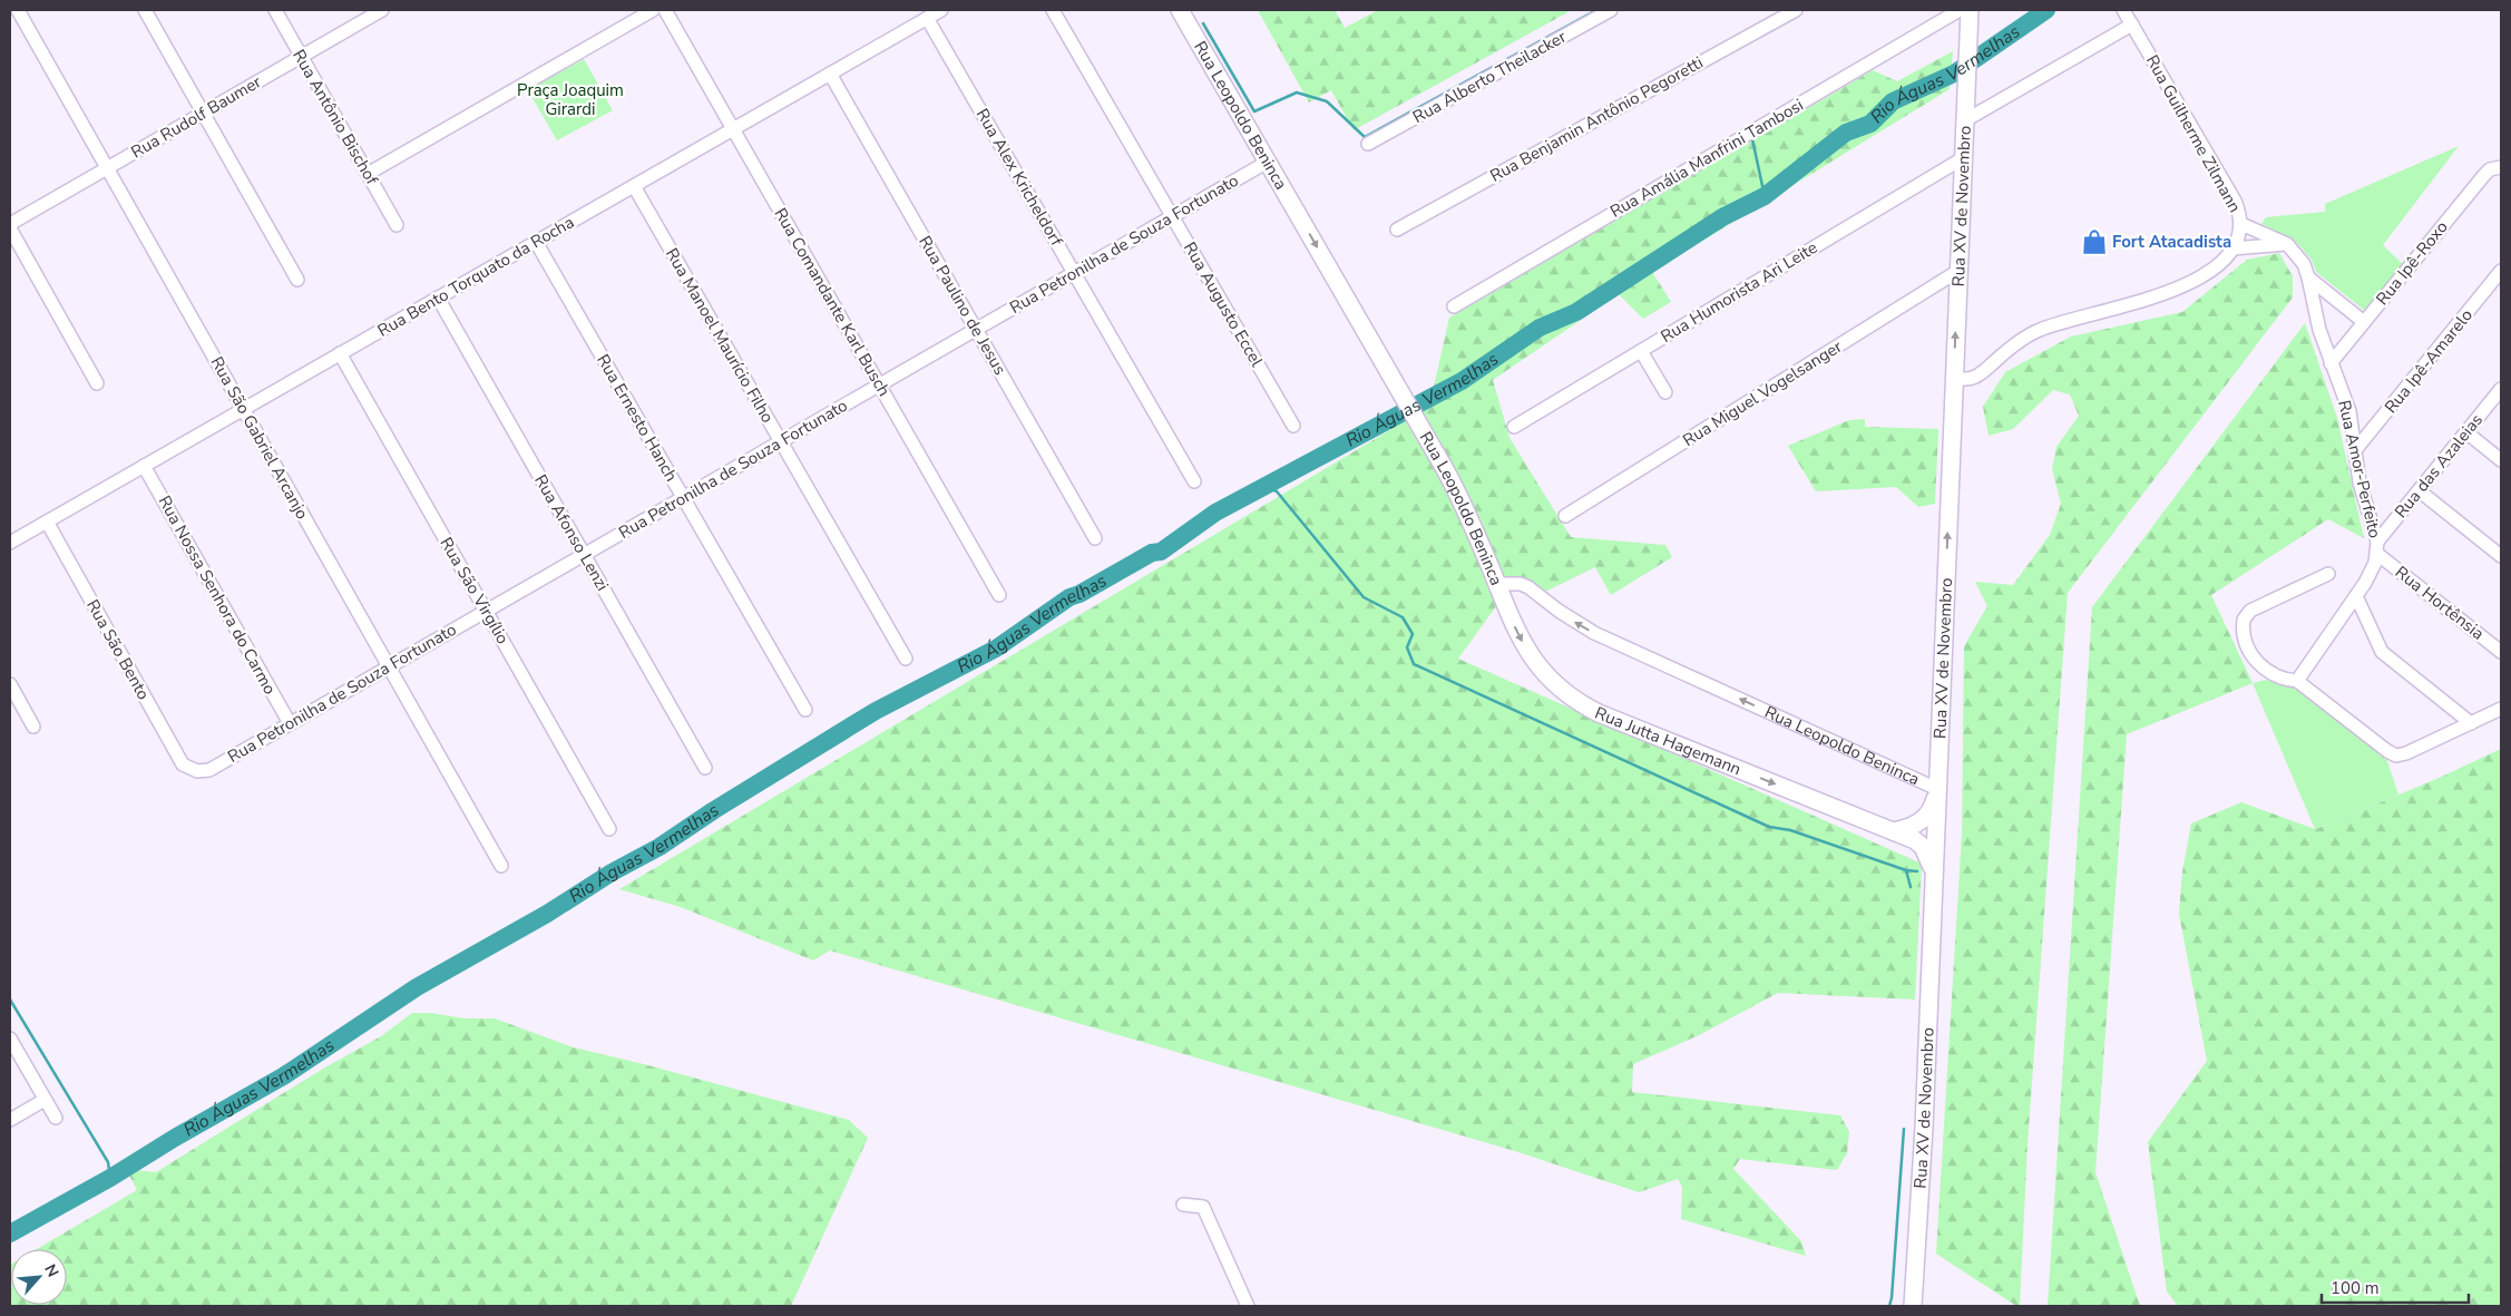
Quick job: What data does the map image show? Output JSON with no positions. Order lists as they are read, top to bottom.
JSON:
{
  "streets": {
    "main road": ["Rua Leopoldo Beninca", "Rua XV de Novembro", "Rua Jutta Hagemann"],
    "street": [
      "Rua Alberto Theilacker",
      "Rua Rudolf Baumer",
      "Rua Antônio Bischof",
      "Rua Benjamin Antônio Pegoretti",
      "Rua Guilherme Zilmann",
      "Rua Amália Manfrini Tambosi",
      "Rua Alex Kricheldorf",
      "Rua Petronilha de Souza Fortunato",
      "Rua Ipê-Roxo",
      "Rua Bento Torquato da Rocha",
      "Rua Humorista Ari Leite",
      "Rua Comandante Karl Busch",
      "Rua Augusto Eccel",
      "Rua Paulino de Jesus",
      "Rua Manoel Maurício Filho",
      "Rua Ipê-Amarelo",
      "Rua Miguel Vogelsanger",
      "Rua Ernesto Hanch",
      "Rua São Gabriel Arcanjo",
      "Rua das Azaleias",
      "Rua Amor-Perfeito",
      "Rua Afonso Lenzi",
      "Rua São Virgílio",
      "Rua Nossa Senhora do Carmo",
      "Rua Hortênsia",
      "Rua São Bento"
    ]
  },
  "crossings": [
    ["Rua Leopoldo Beninca", "Rua XV de Novembro"],
    ["Rua Leopoldo Beninca", "Rua Petronilha de Souza Fortunato"],
    ["Rua Leopoldo Beninca", "Rua Jutta Hagemann"],
    ["Rua Rudolf Baumer", "Rua Antônio Bischof"],
    ["Rua Rudolf Baumer", "Rua São Gabriel Arcanjo"],
    ["Rua Guilherme Zilmann", "Rua XV de Novembro"],
    ["Rua Alex Kricheldorf", "Rua Petronilha de Souza Fortunato"],
    ["Rua Alex Kricheldorf", "Rua Bento Torquato da Rocha"],
    ["Rua XV de Novembro", "Rua Humorista Ari Leite"],
    ["Rua XV de Novembro", "Rua Miguel Vogelsanger"],
    ["Rua XV de Novembro", "Rua Jutta Hagemann"],
    ["Rua Petronilha de Souza Fortunato", "Rua Comandante Karl Busch"],
    ["Rua Petronilha de Souza Fortunato", "Rua Augusto Eccel"],
    ["Rua Petronilha de Souza Fortunato", "Rua Paulino de Jesus"],
    ["Rua Petronilha de Souza Fortunato", "Rua Manoel Maurício Filho"],
    ["Rua Petronilha de Souza Fortunato", "Rua Ernesto Hanch"],
    ["Rua Petronilha de Souza Fortunato", "Rua São Gabriel Arcanjo"],
    ["Rua Petronilha de Souza Fortunato", "Rua Afonso Lenzi"],
    ["Rua Petronilha de Souza Fortunato", "Rua São Virgílio"],
    ["Rua Petronilha de Souza Fortunato", "Rua Nossa Senhora do Carmo"],
    ["Rua Petronilha de Souza Fortunato", "Rua São Bento"],
    ["Rua Ipê-Roxo", "Rua Amor-Perfeito"],
    ["Rua Bento Torquato da Rocha", "Rua Comandante Karl Busch"],
    ["Rua Bento Torquato da Rocha", "Rua Paulino de Jesus"],
    ["Rua Bento Torquato da Rocha", "Rua Manoel Maurício Filho"],
    ["Rua Bento Torquato da Rocha", "Rua Ernesto Hanch"],
    ["Rua Bento Torquato da Rocha", "Rua São Gabriel Arcanjo"],
    ["Rua Bento Torquato da Rocha", "Rua Afonso Lenzi"],
    ["Rua Bento Torquato da Rocha", "Rua São Virgílio"],
    ["Rua Bento Torquato da Rocha", "Rua Nossa Senhora do Carmo"],
    ["Rua Bento Torquato da Rocha", "Rua São Bento"],
    ["Rua Ipê-Amarelo", "Rua Amor-Perfeito"],
    ["Rua das Azaleias", "Rua Amor-Perfeito"],
    ["Rua das Azaleias", "Rua Hortênsia"],
    ["Rua Amor-Perfeito", "Rua Hortênsia"]
  ],
  "one_way": ["Rua XV de Novembro", "Rua Jutta Hagemann"],
  "water": ["Rio Águas Vermelhas"],
  "parks": ["Praça Joaquim Girardi"],
  "places": {
    "shop": ["Fort Atacadista"]
  },
  "scale_bar": "100 m",
  "north": "top right"
}
